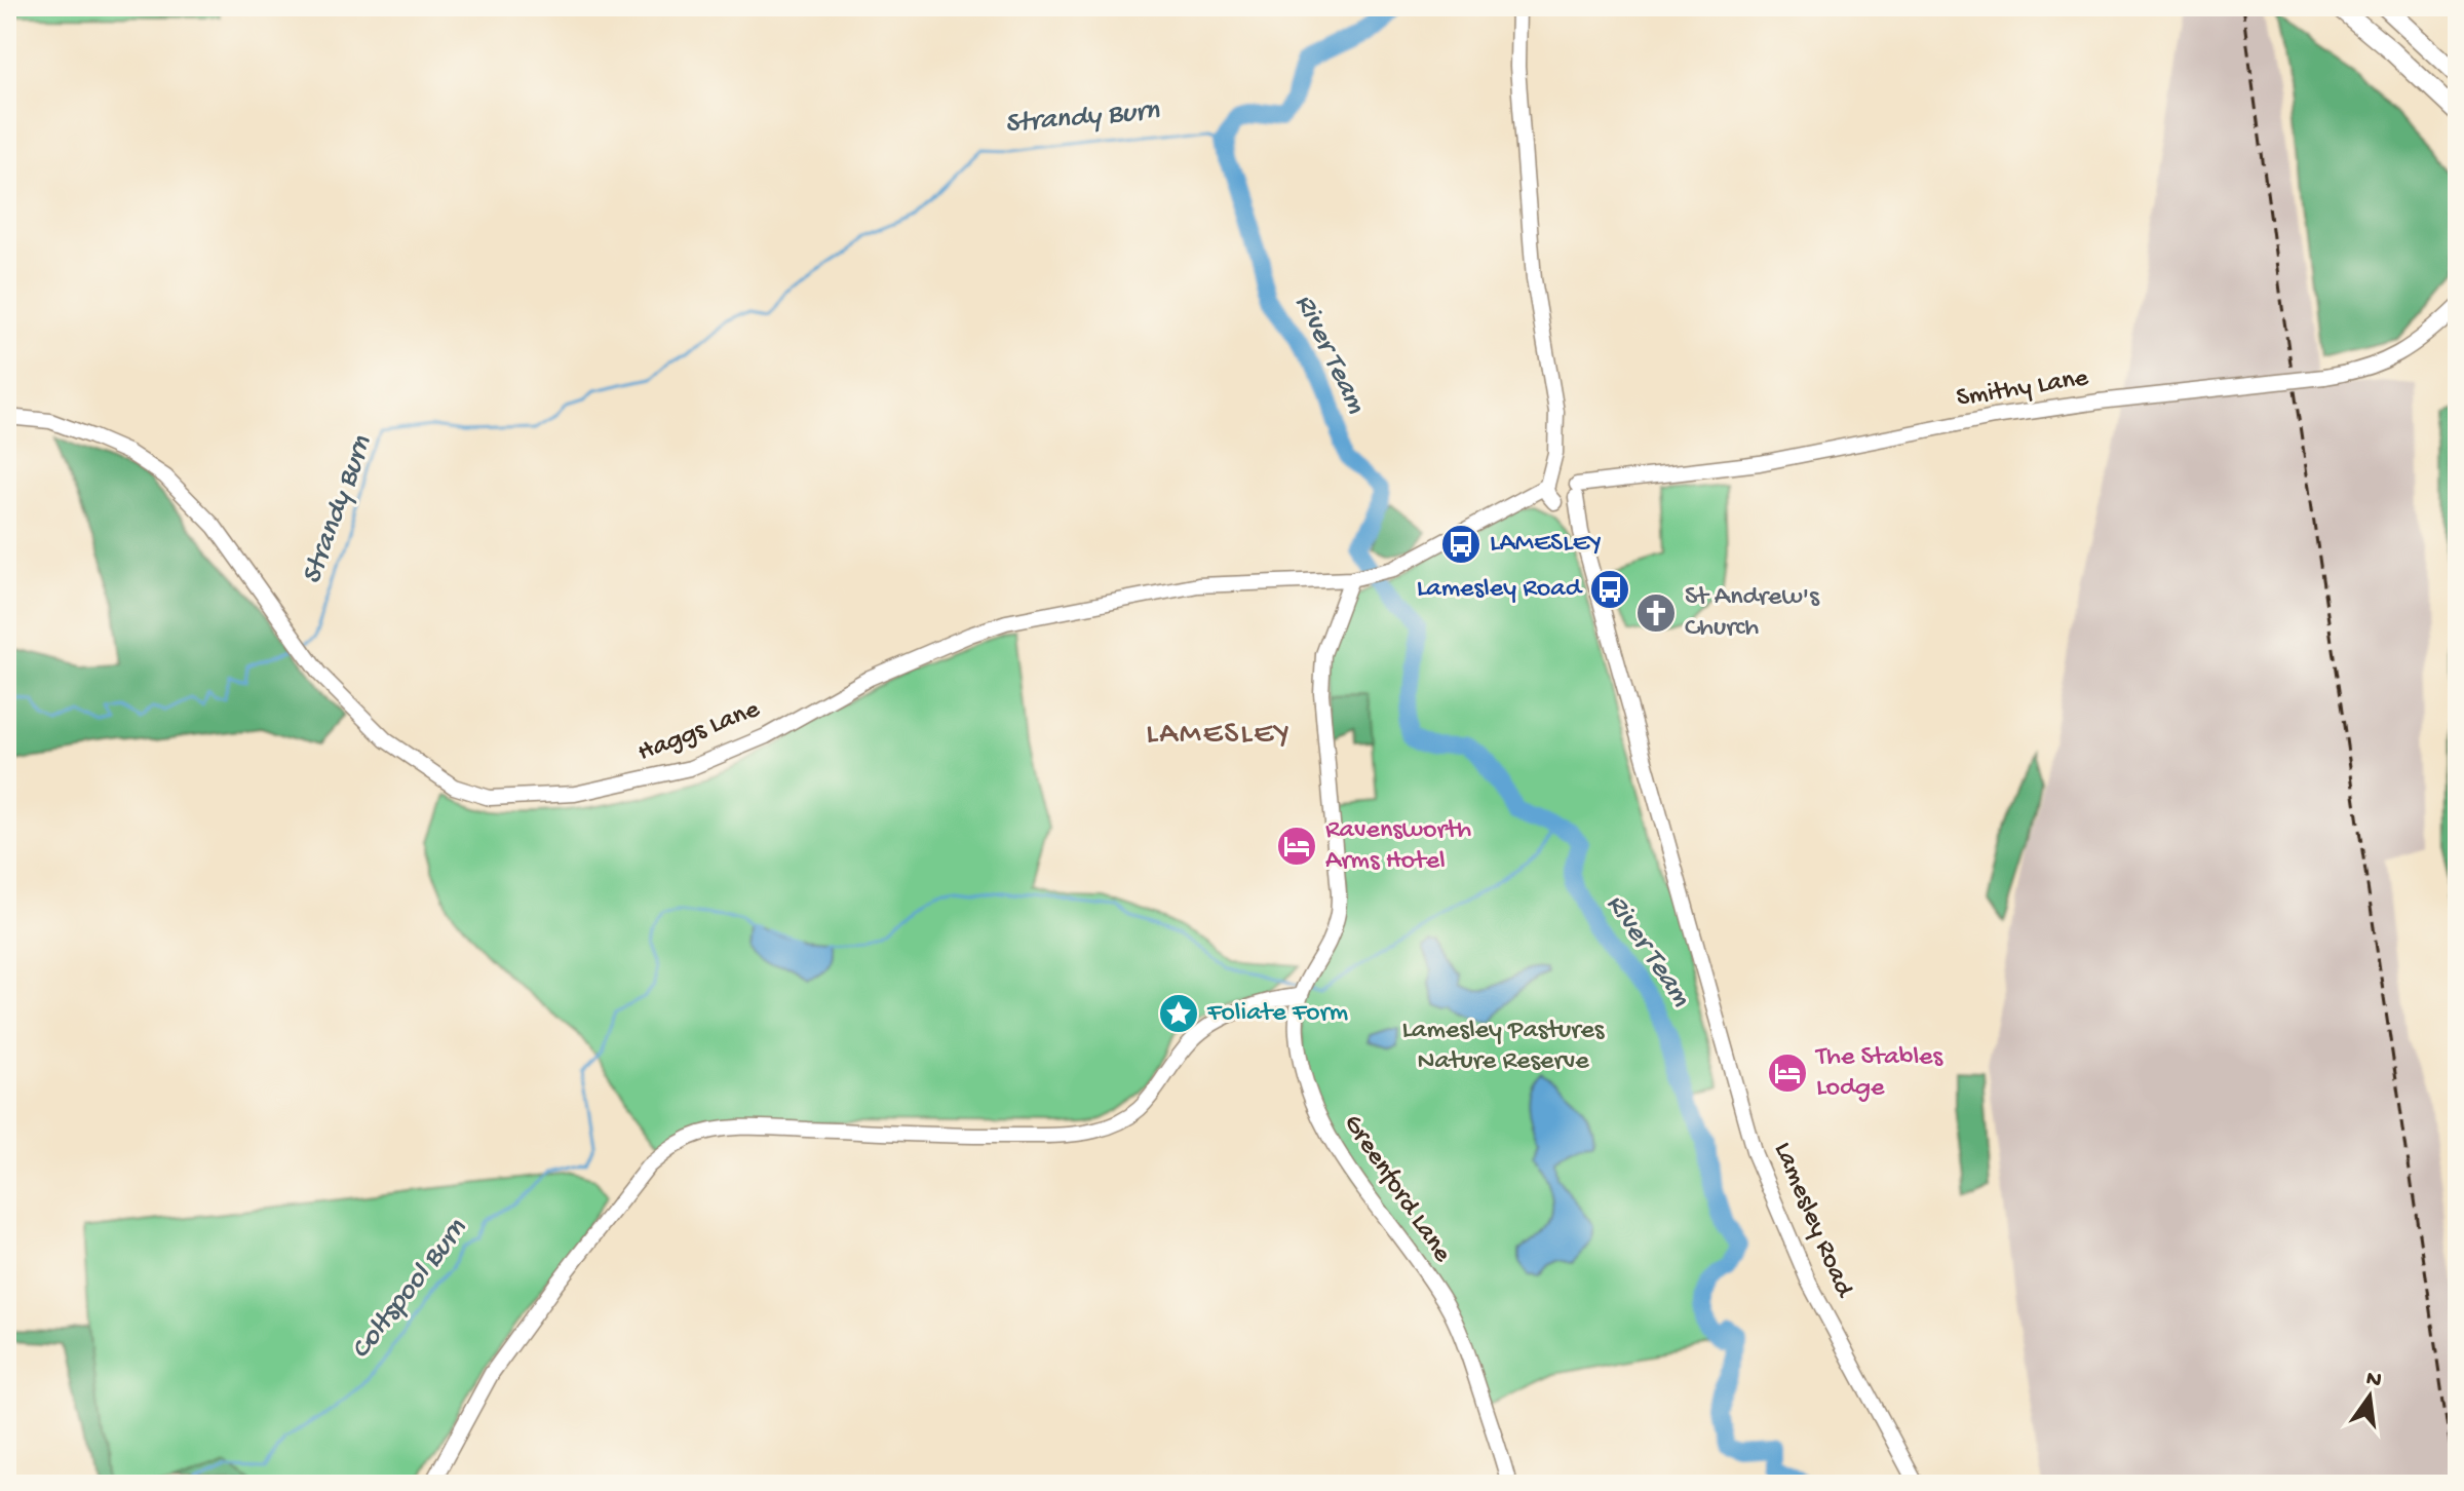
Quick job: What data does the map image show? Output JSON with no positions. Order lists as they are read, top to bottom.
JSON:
{
  "streets": {
    "street": [
      "Smithy Lane",
      "Haggs Lane",
      "Greenford Lane",
      "Lamesley Road"
    ]
  },
  "crossings": [
    ["Smithy Lane", "Haggs Lane"],
    ["Smithy Lane", "Lamesley Road"],
    ["Haggs Lane", "Greenford Lane"],
    ["Haggs Lane", "Lamesley Road"]
  ],
  "districts": ["LAMESLEY"],
  "water": ["Strandy Burn", "River Team", "Coltspool Burn"],
  "parks": ["Lamesley Pastures Nature Reserve"],
  "places": {
    "bus stop": ["LAMESLEY", "Lamesley Road"],
    "church": ["St Andrew's Church"],
    "hotel": ["Ravensworth Arms Hotel", "The Stables Lodge"],
    "place": ["Foliate Form"]
  },
  "north": "top"
}
